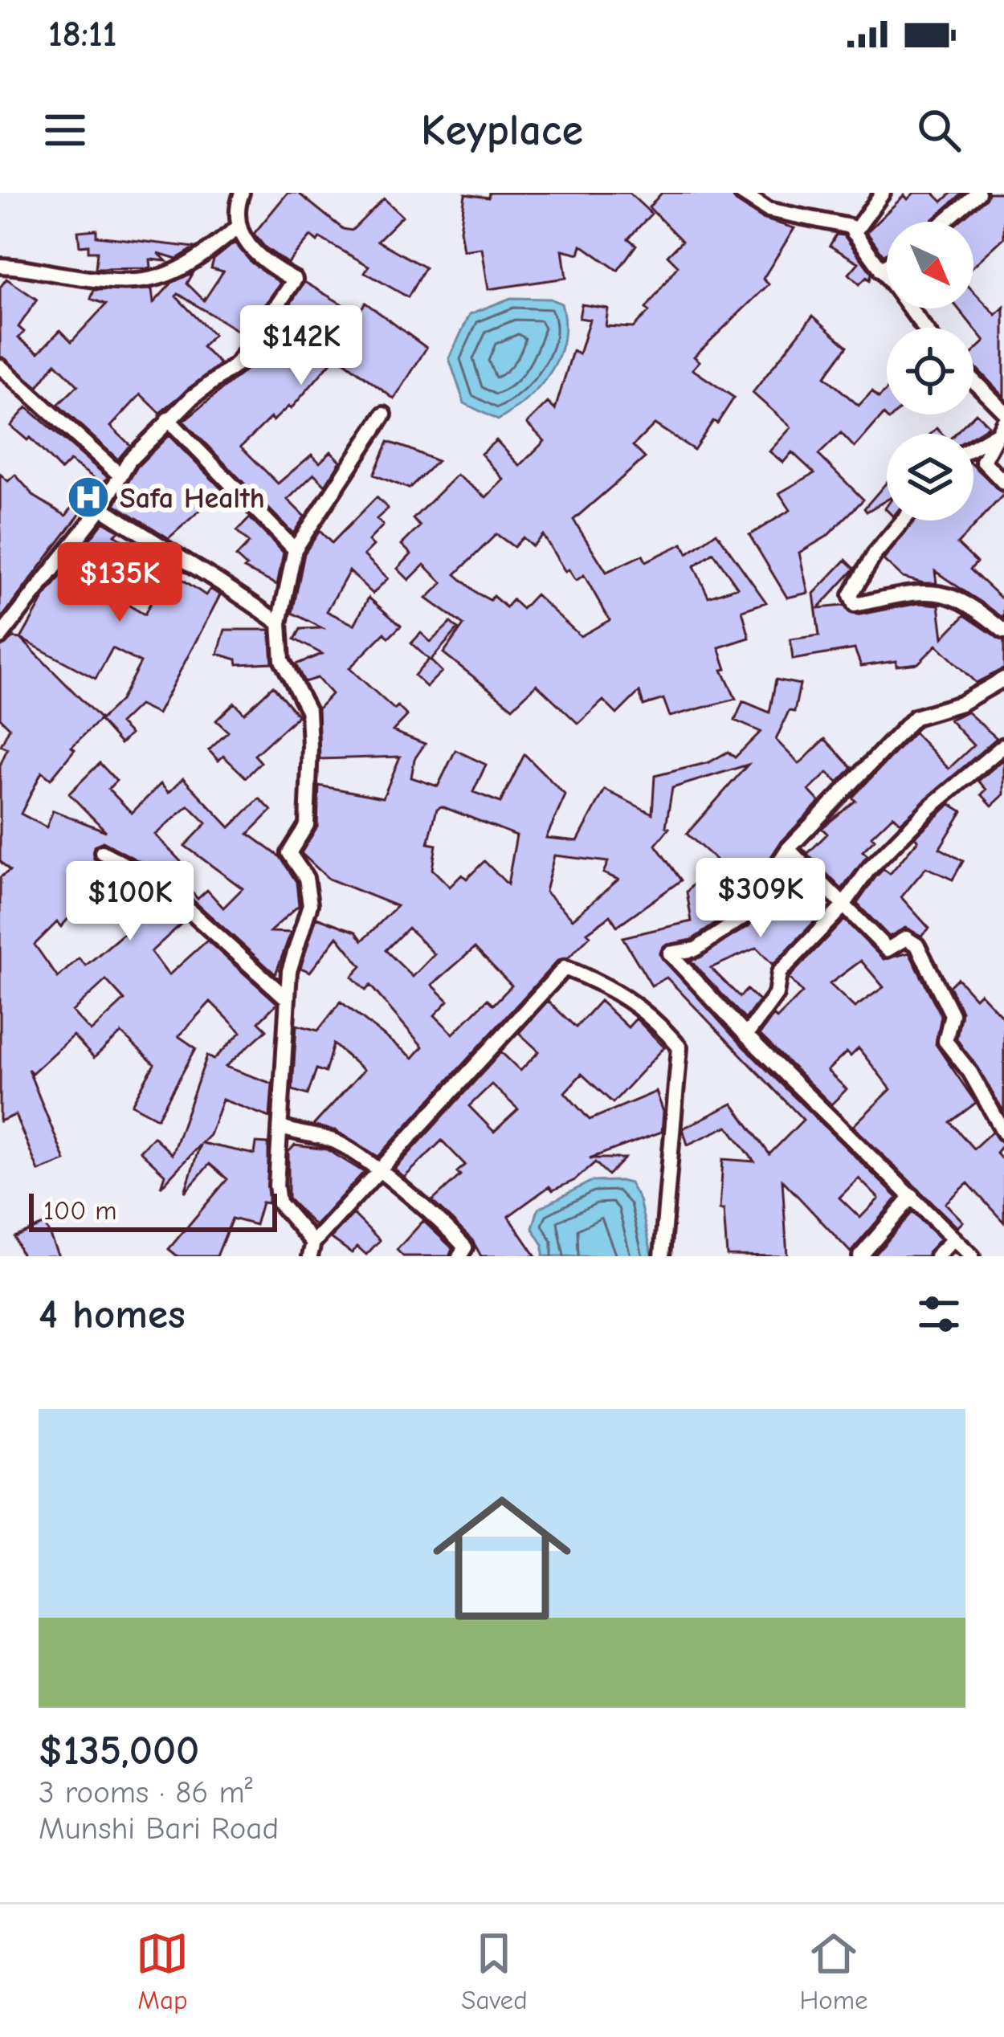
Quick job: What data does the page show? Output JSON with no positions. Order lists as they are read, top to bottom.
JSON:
{
  "places": {
    "hospital": ["Safa Health"]
  },
  "scale_bar": "100 m",
  "north": "bottom right",
  "page": {
    "status": "18:11",
    "header": "Keyplace",
    "price": [
      "$142K",
      "$135K",
      "$309K",
      "$100K"
    ],
    "scale": "100 m",
    "heading": "4 homes",
    "list": [
      {
        "name": "$135,000",
        "note": "3 rooms · 86 m² · Munshi Bari Road"
      }
    ],
    "tabs": ["Map", "Saved", "Home"]
  }
}
